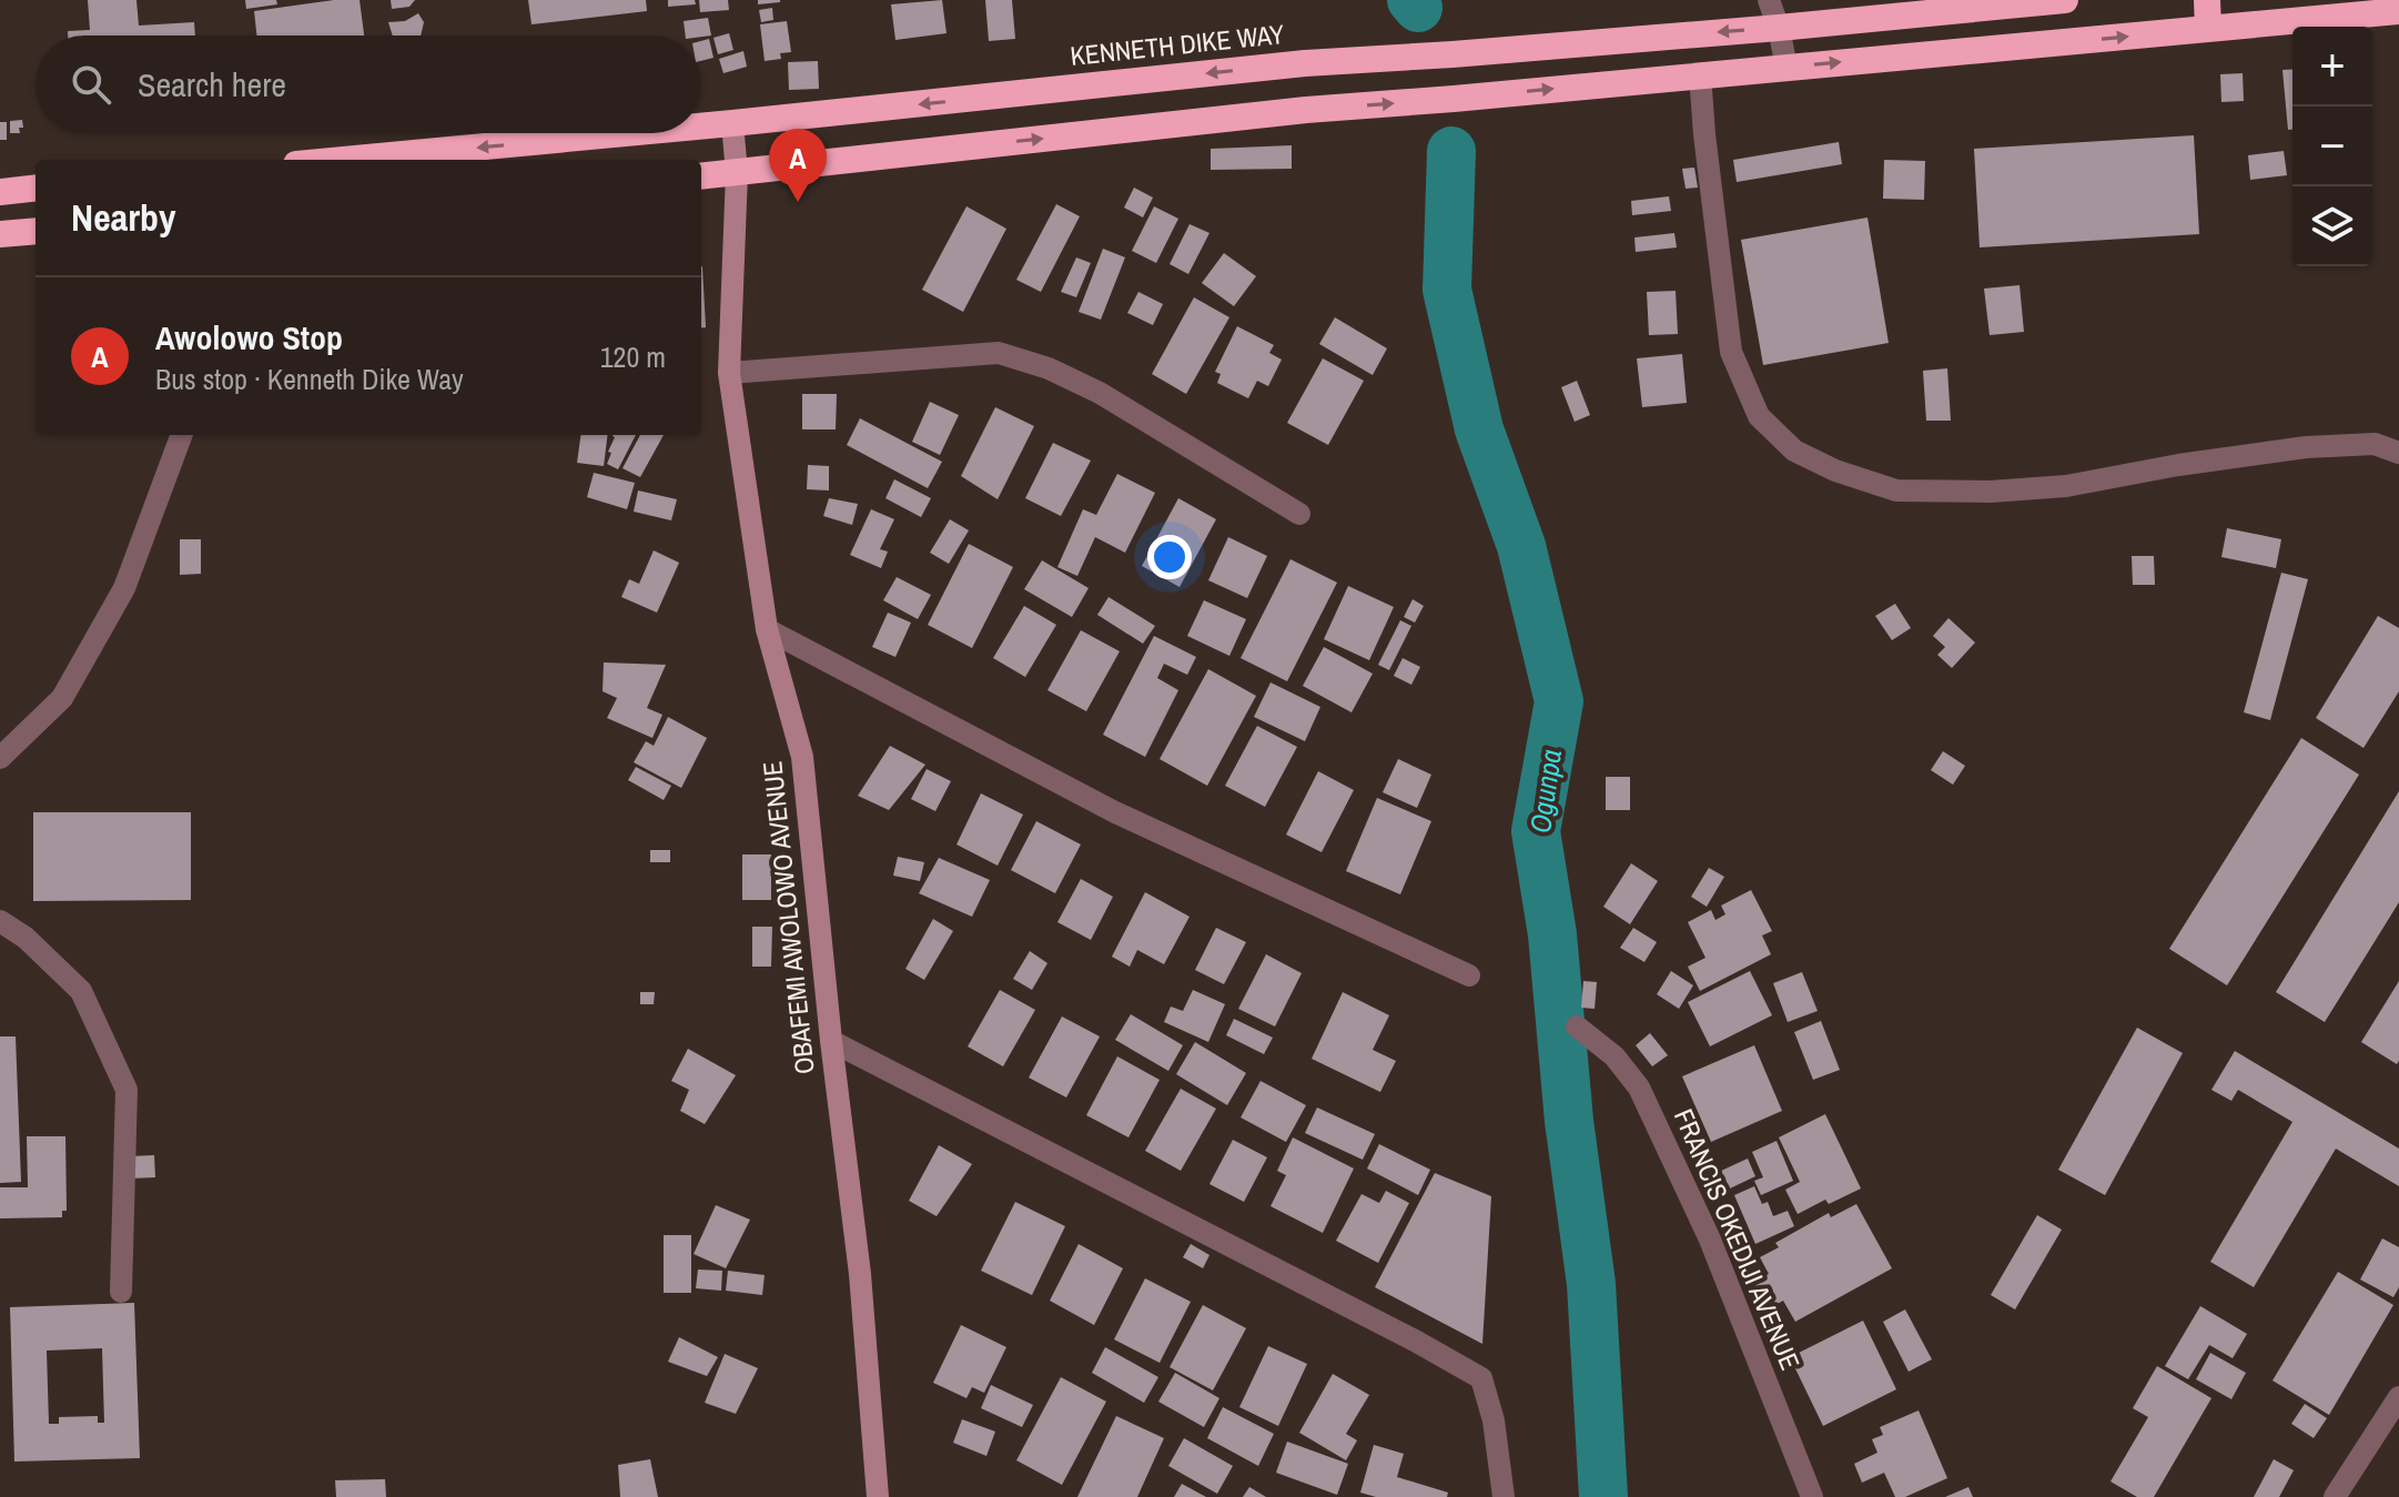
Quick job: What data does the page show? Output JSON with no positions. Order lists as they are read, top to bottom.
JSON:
{
  "streets": {
    "highway": ["KENNETH DIKE WAY"],
    "main road": ["OBAFEMI AWOLOWO AVENUE"],
    "street": ["FRANCIS OKEDIJI AVENUE"]
  },
  "crossings": [
    ["KENNETH DIKE WAY", "OBAFEMI AWOLOWO AVENUE"]
  ],
  "water": ["Ogunpa"],
  "page": {
    "map_buttons": ["+", "−"],
    "search": "Search here",
    "pins": "A",
    "heading": "Nearby",
    "list": [
      {
        "mark": "A",
        "name": "Awolowo Stop",
        "note": "Bus stop · Kenneth Dike Way",
        "value": "120 m"
      }
    ]
  }
}
